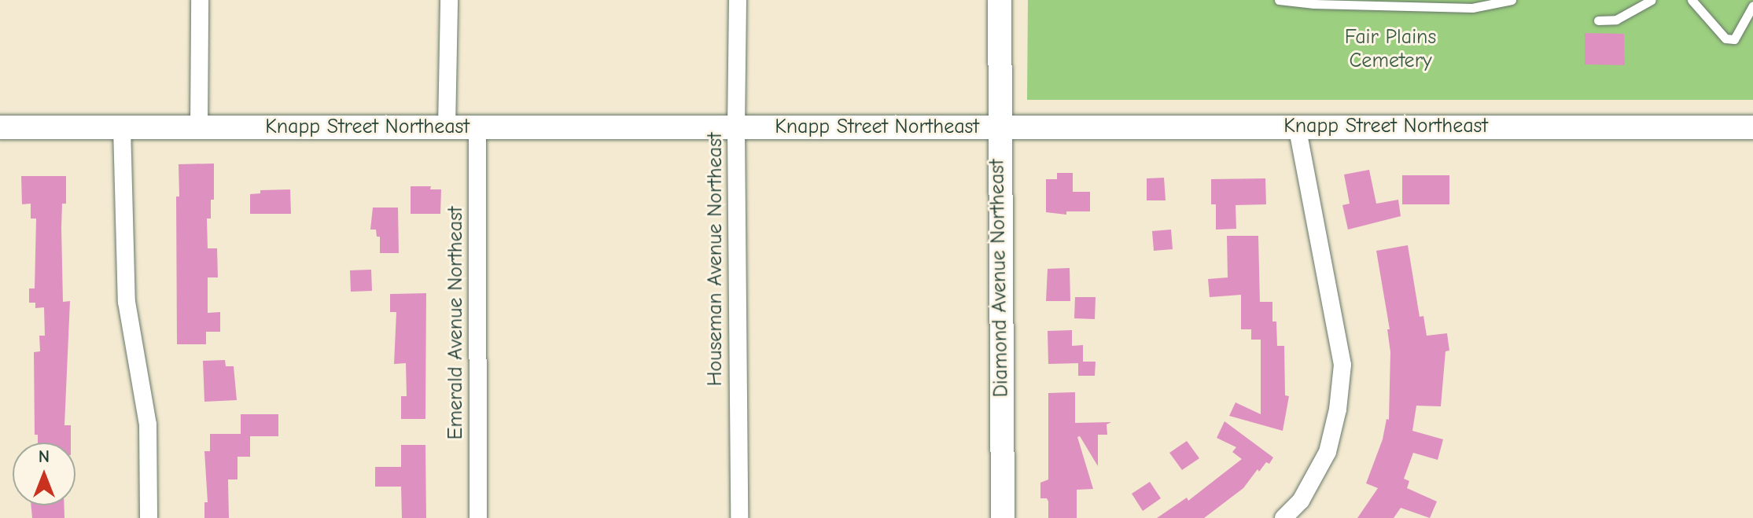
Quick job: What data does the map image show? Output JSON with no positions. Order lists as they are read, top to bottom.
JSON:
{
  "streets": {
    "main road": ["Knapp Street Northeast", "Diamond Avenue Northeast"],
    "street": ["Houseman Avenue Northeast", "Emerald Avenue Northeast"]
  },
  "crossings": [
    ["Knapp Street Northeast", "Houseman Avenue Northeast"],
    ["Knapp Street Northeast", "Diamond Avenue Northeast"],
    ["Knapp Street Northeast", "Emerald Avenue Northeast"]
  ],
  "parks": ["Fair Plains Cemetery"],
  "north": "top"
}
